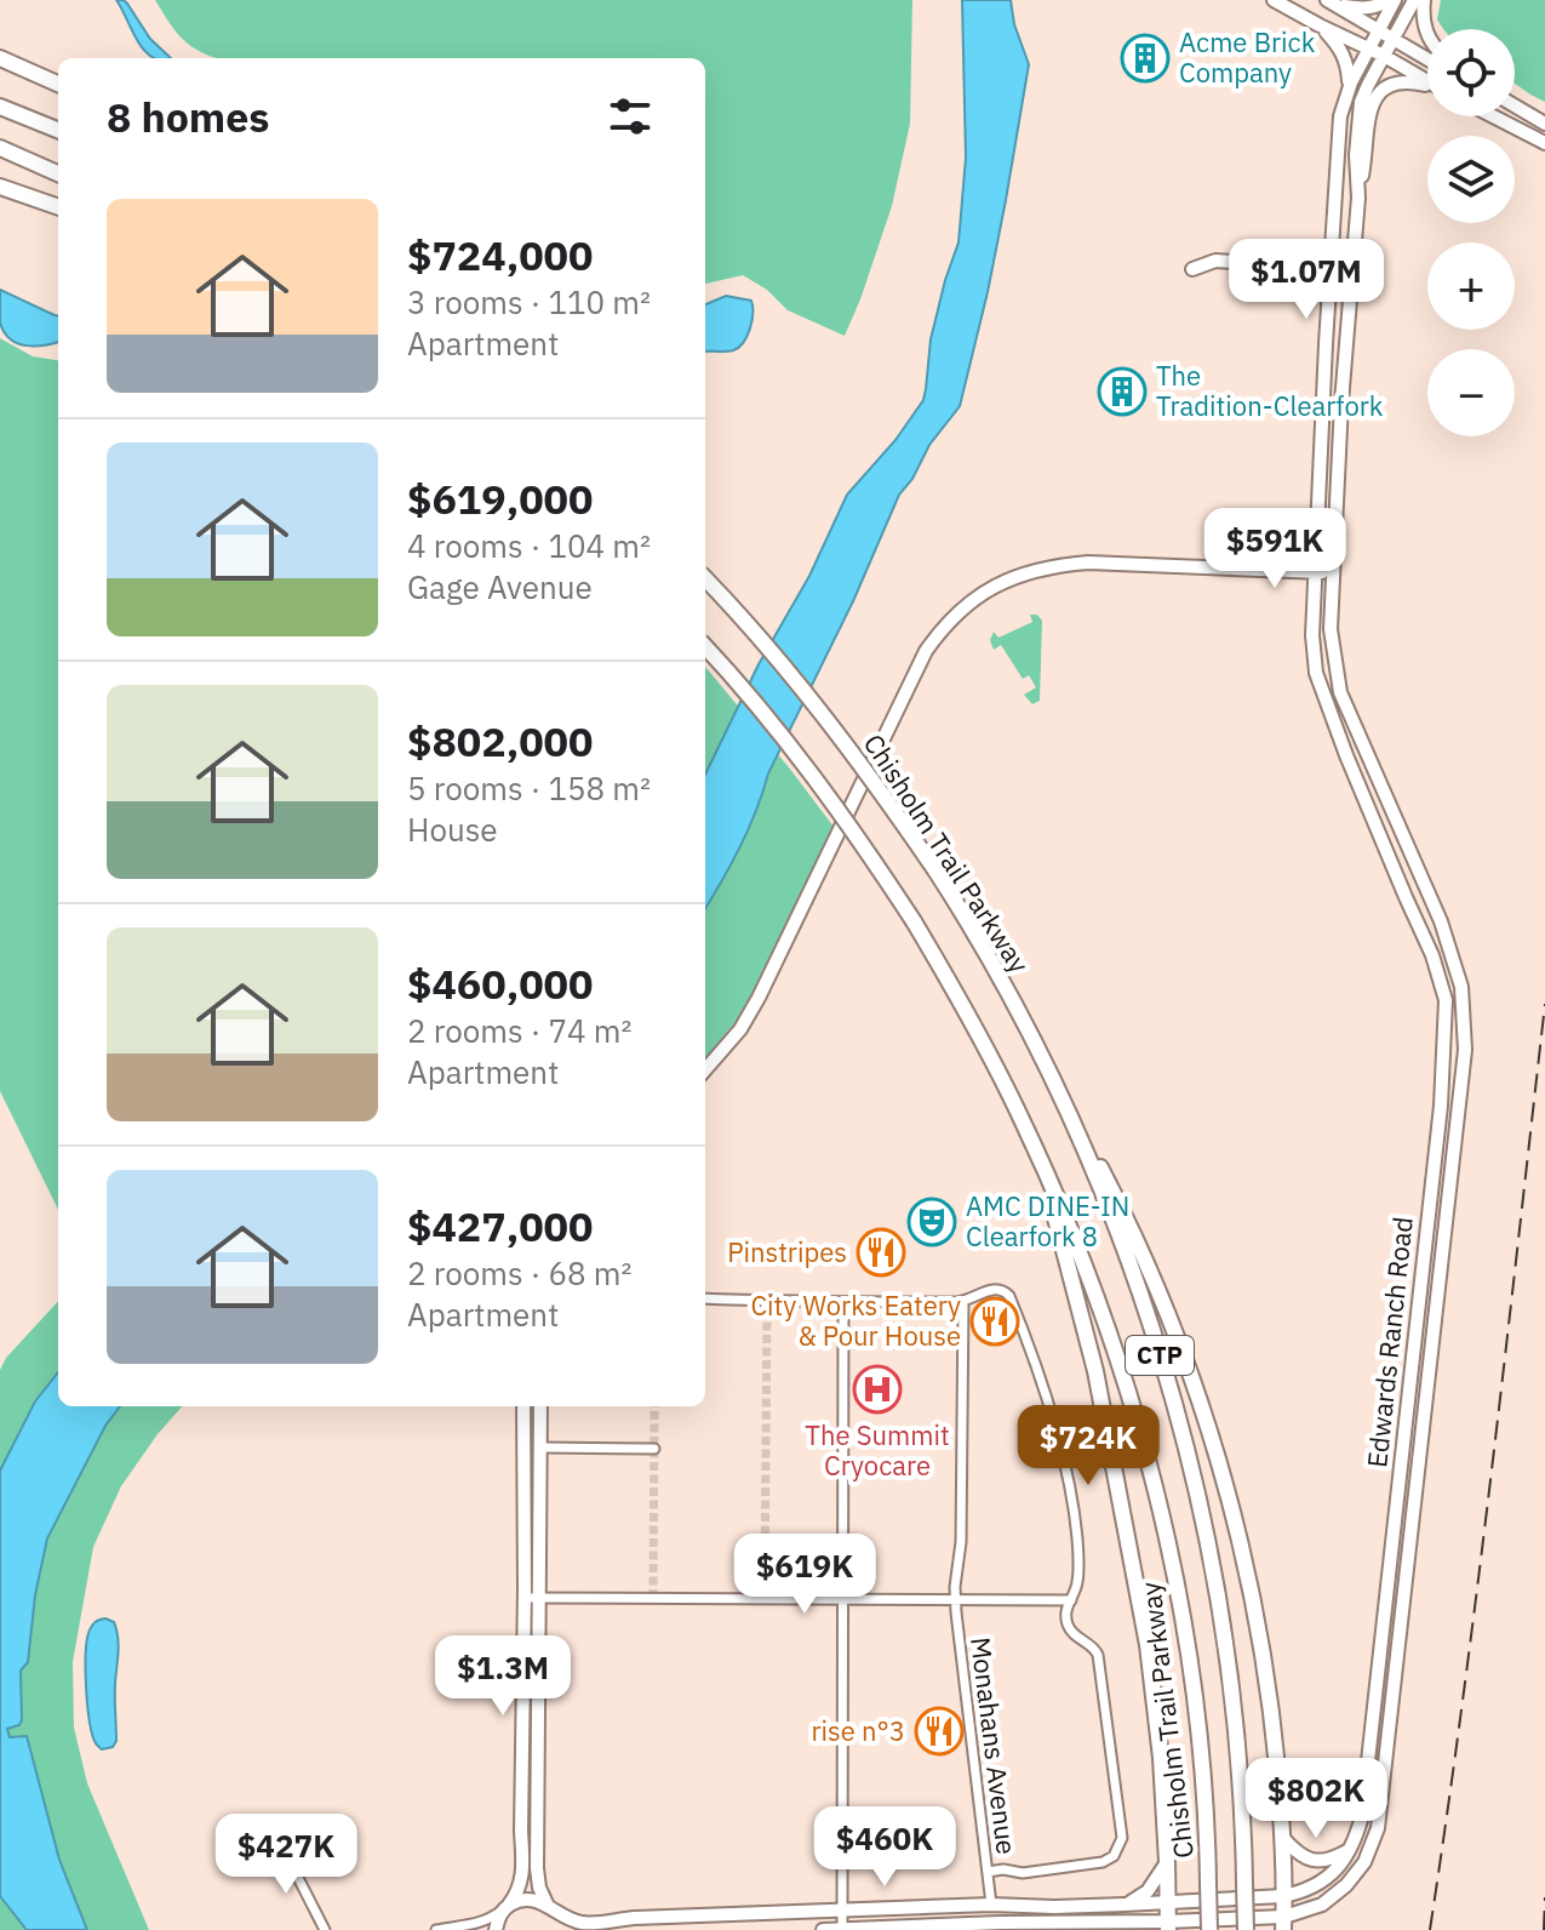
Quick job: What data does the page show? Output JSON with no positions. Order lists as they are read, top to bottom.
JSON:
{
  "streets": {
    "highway": ["Chisholm Trail Parkway", "CTP"],
    "street": ["Edwards Ranch Road", "Monahans Avenue"]
  },
  "crossings": [
    ["Edwards Ranch Road", "Monahans Avenue"]
  ],
  "places": {
    "building": ["Acme Brick Company", "The Tradition-Clearfork"],
    "theatre": ["AMC DINE-IN Clearfork 8"],
    "restaurant": ["Pinstripes", "City Works Eatery & Pour House", "rise n°3"],
    "hospital": ["The Summit Cryocare"]
  },
  "page": {
    "map_buttons": ["+", "−"],
    "heading": "8 homes",
    "list": [
      {
        "name": "$724,000",
        "note": "3 rooms · 110 m² · Apartment"
      },
      {
        "name": "$619,000",
        "note": "4 rooms · 104 m² · Gage Avenue"
      },
      {
        "name": "$802,000",
        "note": "5 rooms · 158 m² · House"
      },
      {
        "name": "$460,000",
        "note": "2 rooms · 74 m² · Apartment"
      },
      {
        "name": "$427,000",
        "note": "2 rooms · 68 m² · Apartment"
      }
    ],
    "price": [
      "$1.07M",
      "$591K",
      "$724K",
      "$619K",
      "$1.3M",
      "$802K",
      "$460K",
      "$427K"
    ]
  }
}
